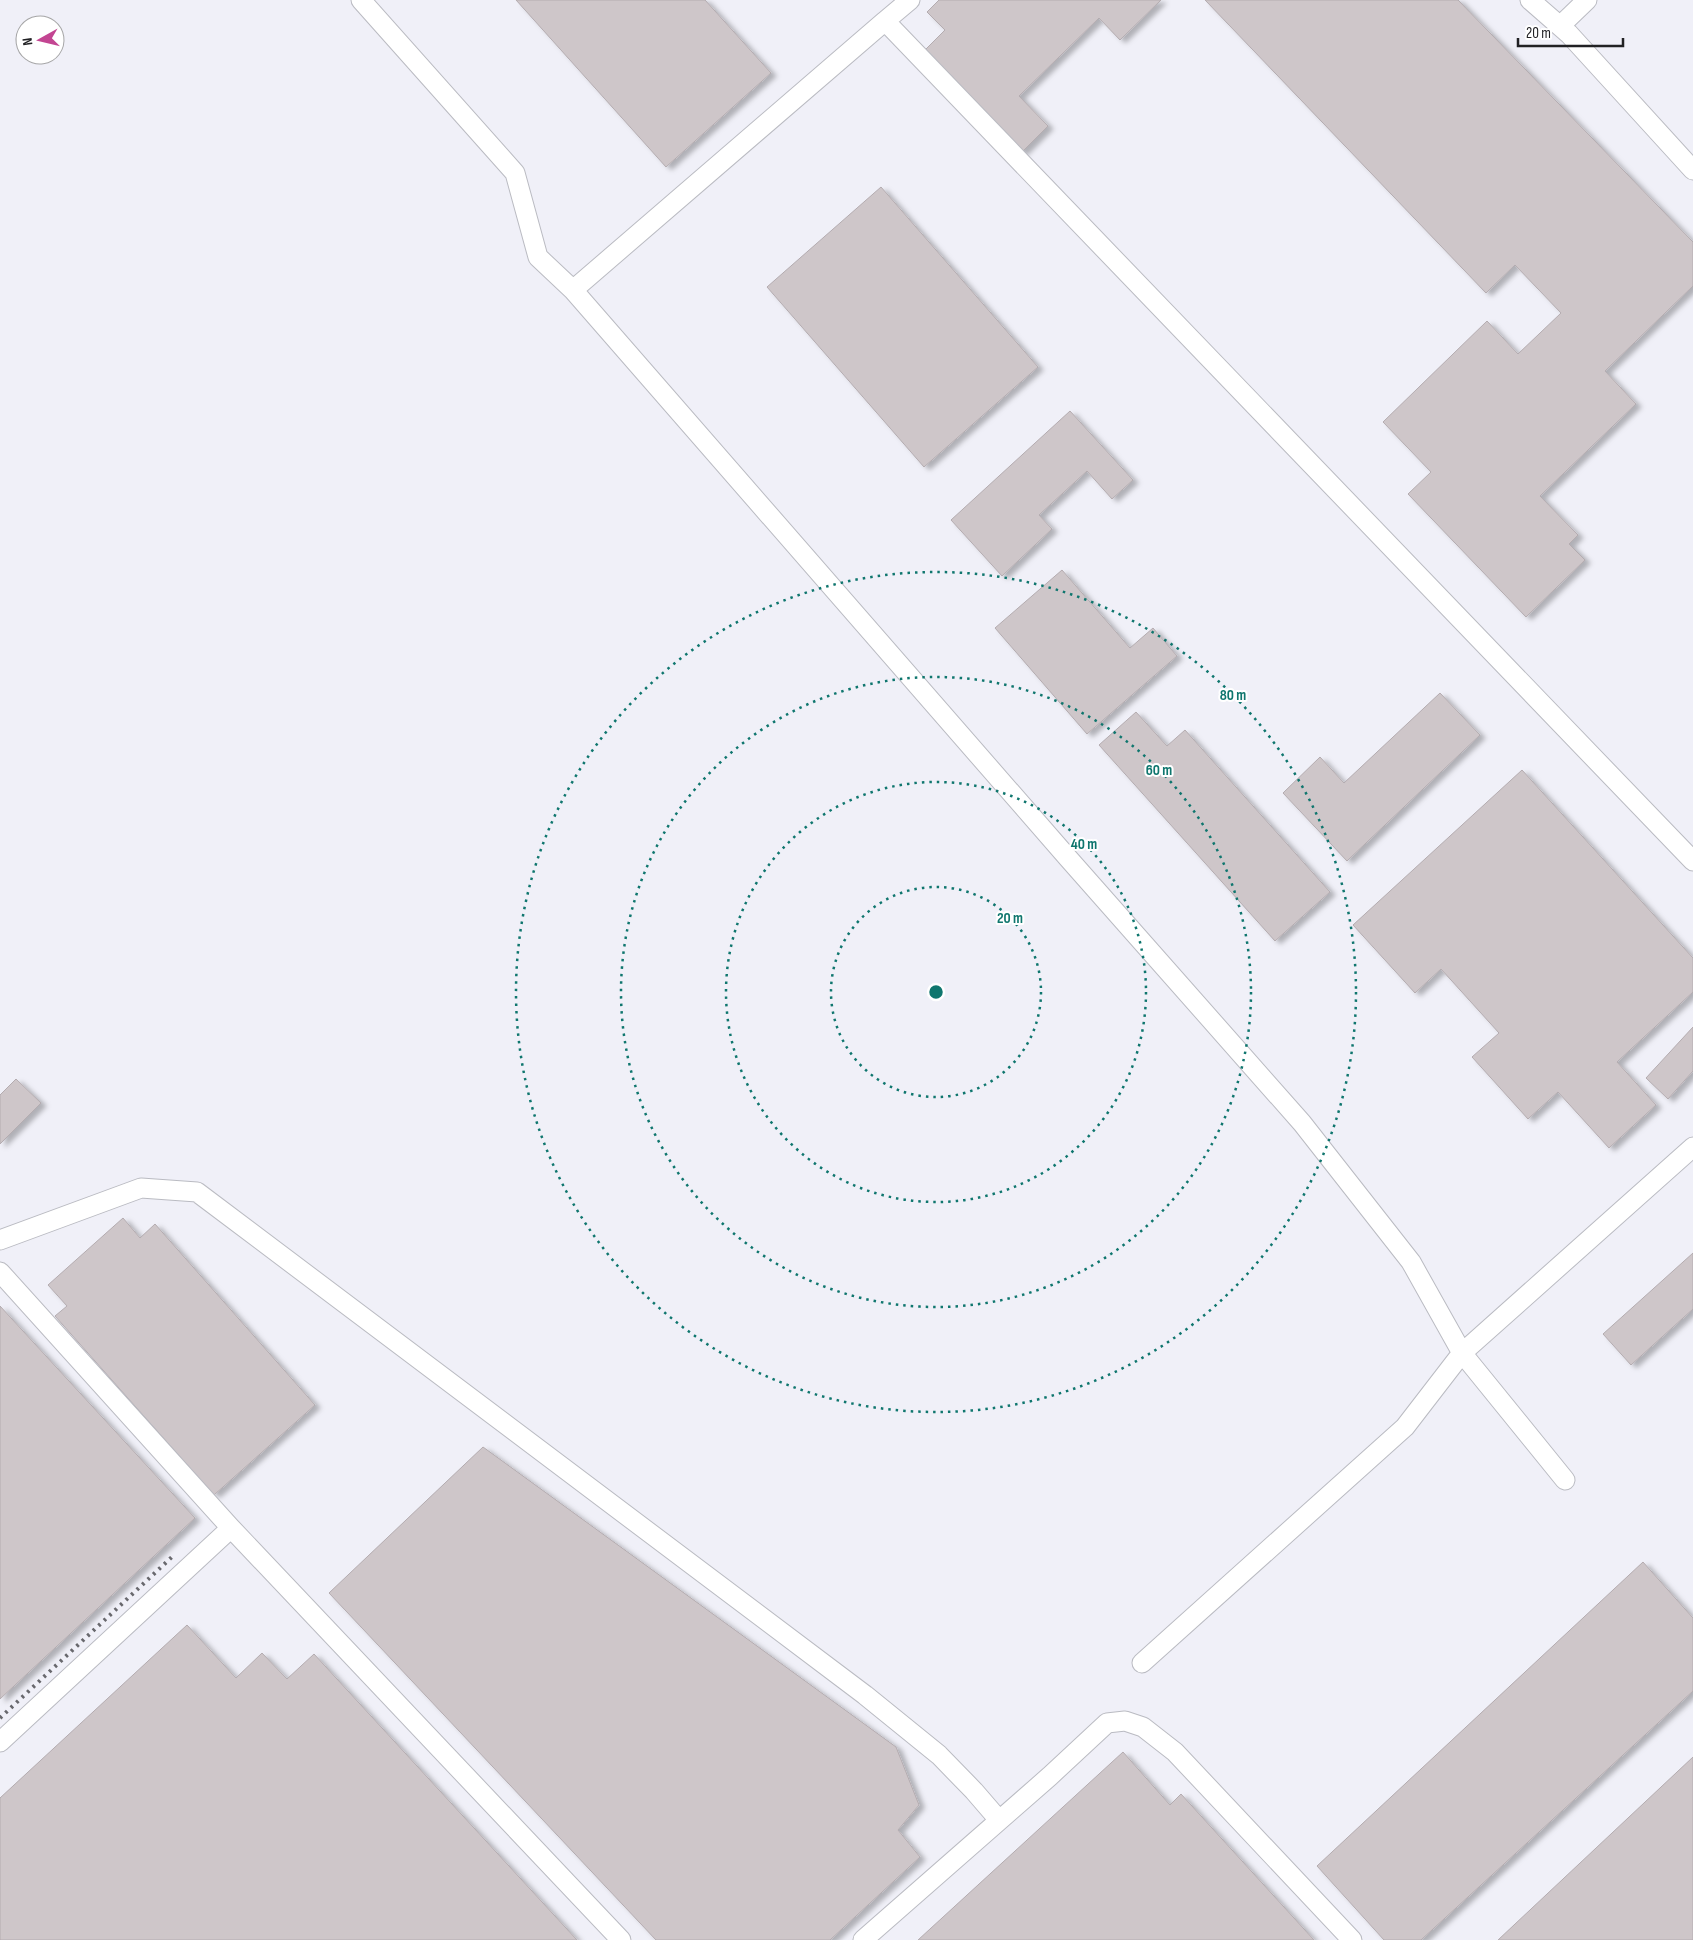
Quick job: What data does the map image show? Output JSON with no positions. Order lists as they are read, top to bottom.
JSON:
{
  "scale_bar": "20 m",
  "north": "left",
  "rings": [
    "80 m",
    "60 m",
    "40 m",
    "20 m"
  ]
}
